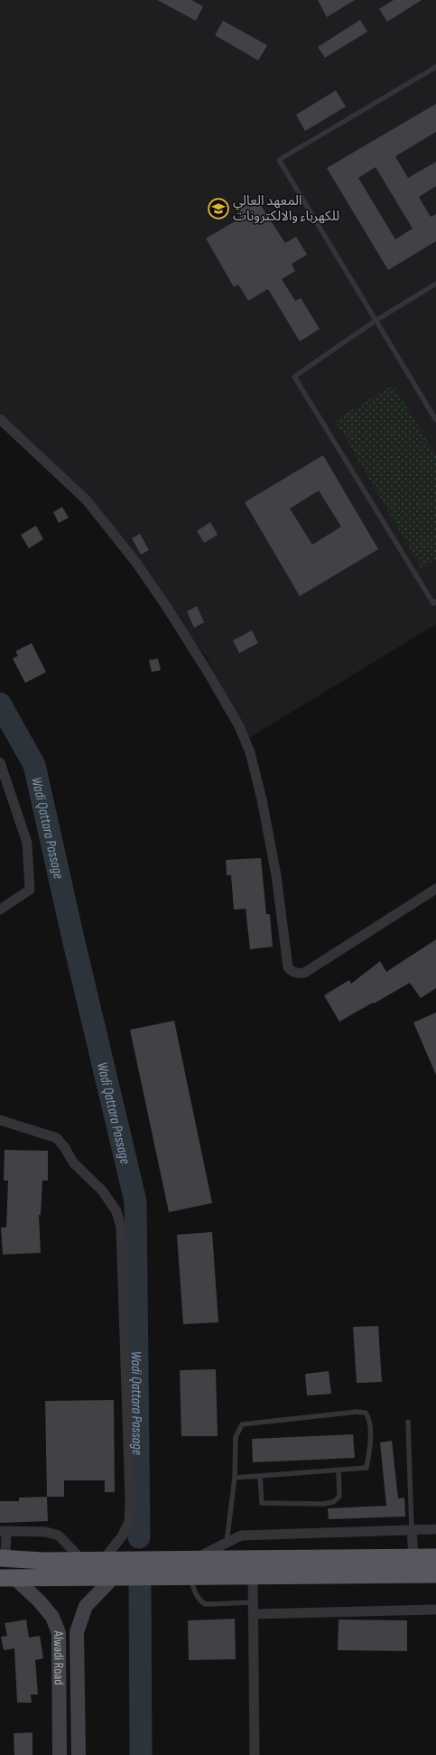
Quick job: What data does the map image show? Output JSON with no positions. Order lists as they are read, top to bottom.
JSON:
{
  "streets": {
    "main road": ["Alwadi Road"]
  },
  "water": ["Wadi Qattara Passage"],
  "places": {
    "school or university": ["المعهد العالي للكهرباء والالكترونات"]
  }
}
